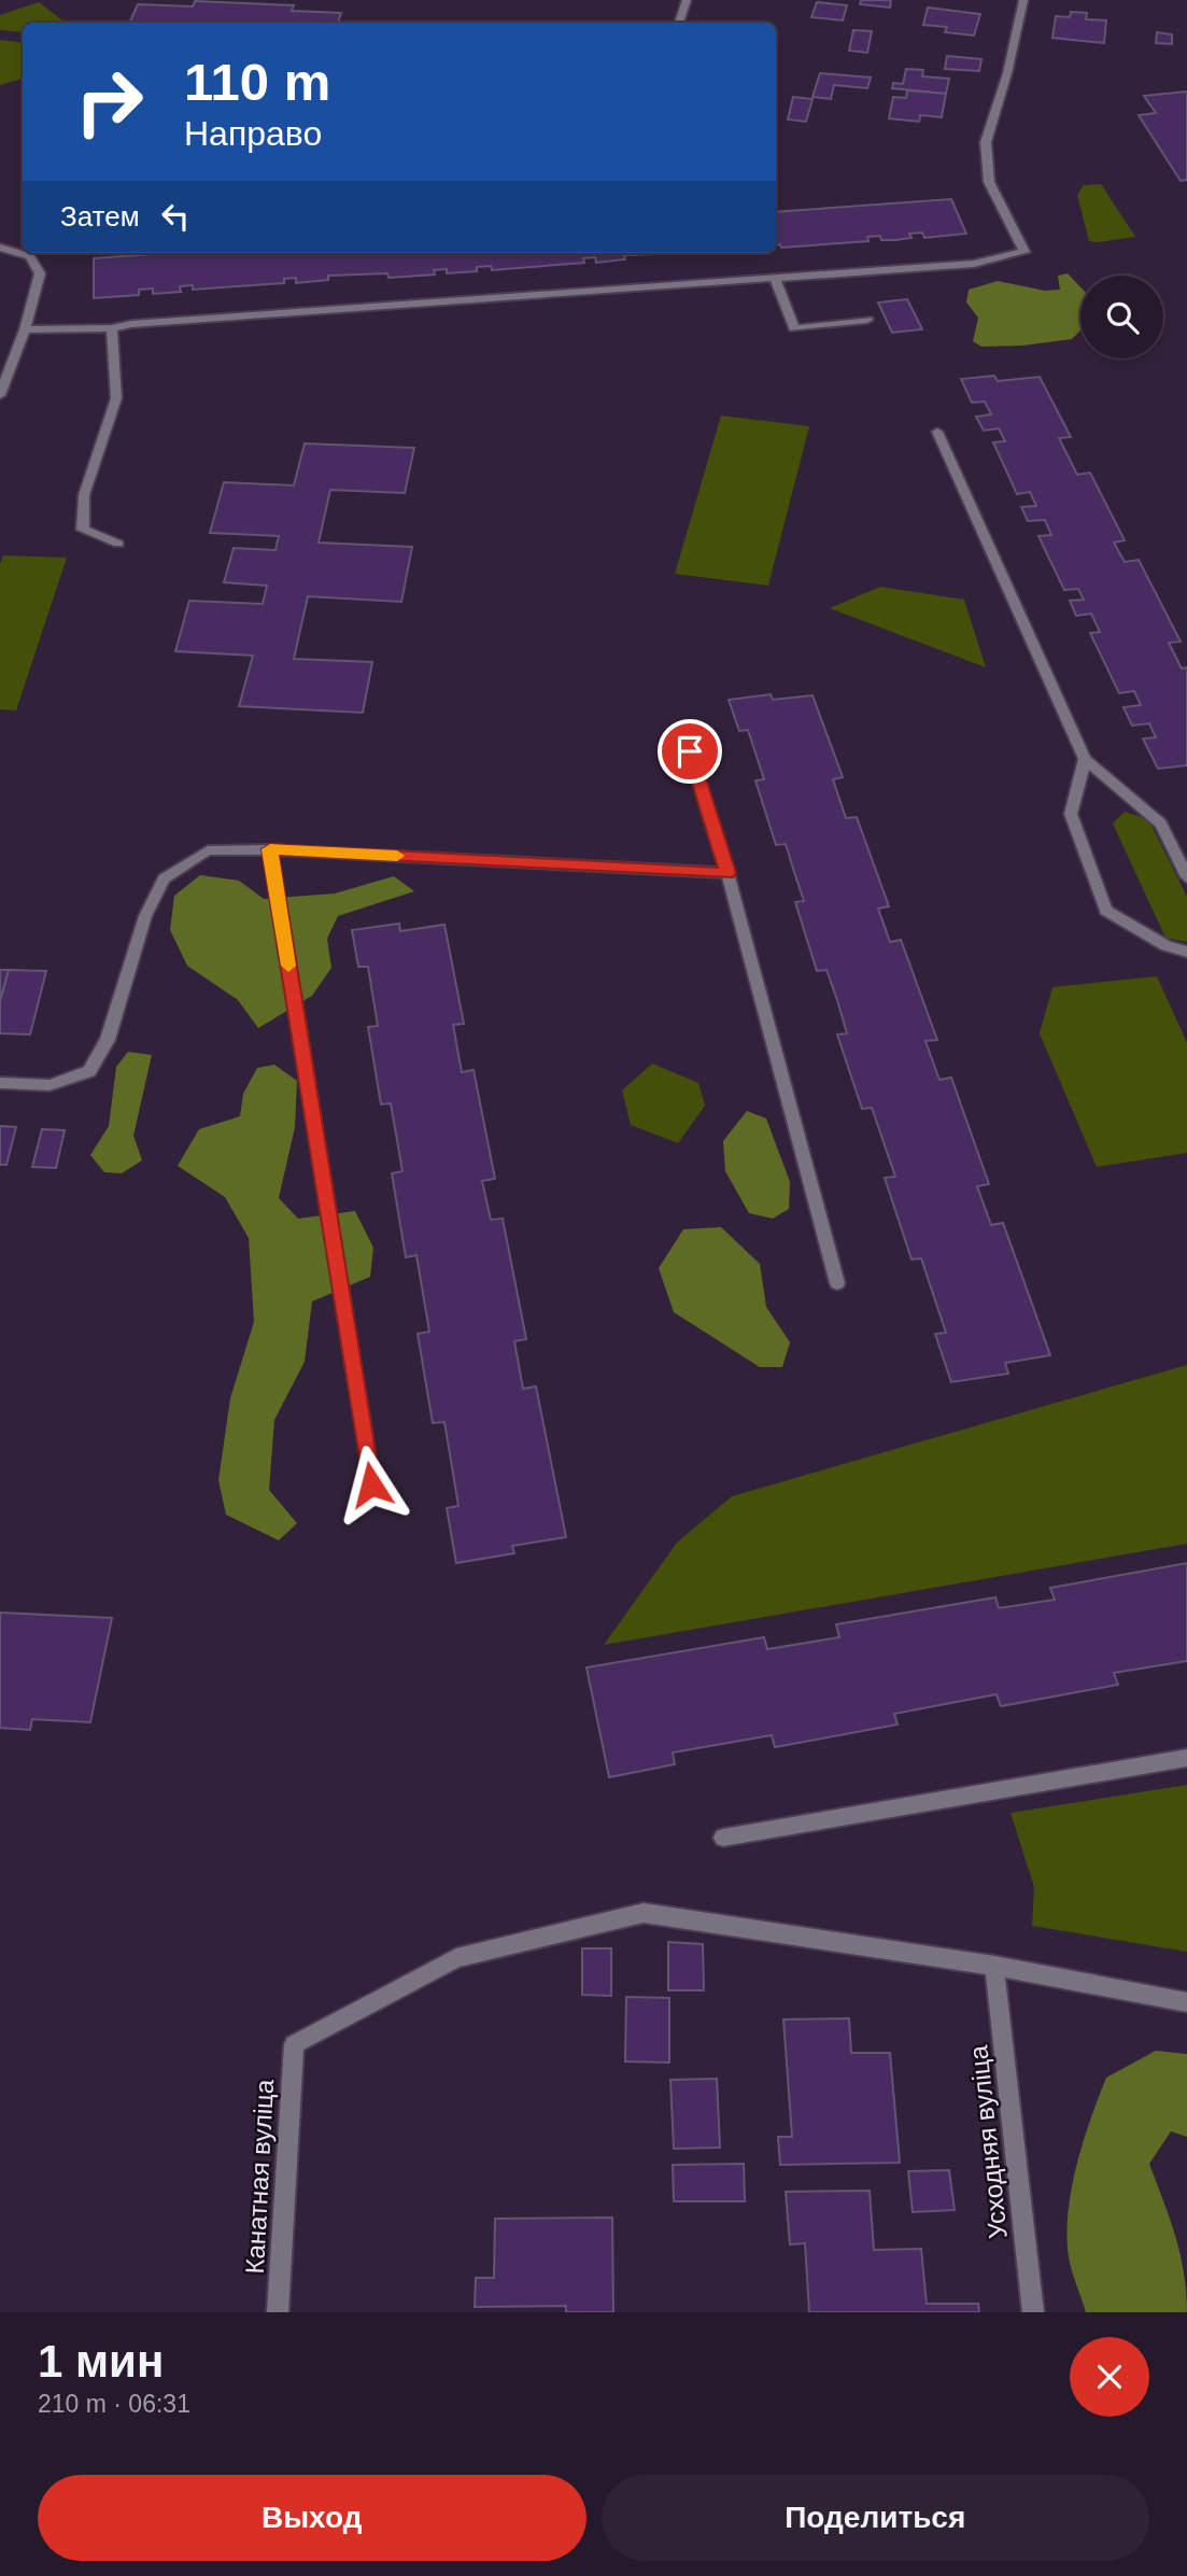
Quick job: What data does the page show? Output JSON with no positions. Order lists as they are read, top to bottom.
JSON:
{
  "streets": {
    "street": ["Усходняя вуліца", "Канатная вуліца"]
  },
  "crossings": [
    ["Усходняя вуліца", "Канатная вуліца"]
  ],
  "page": {
    "turn": ["110 m", "Направо"],
    "then": "Затем",
    "heading": ["1 мин", "210 m · 06:31"],
    "buttons": ["Выход", "Поделиться"]
  }
}
